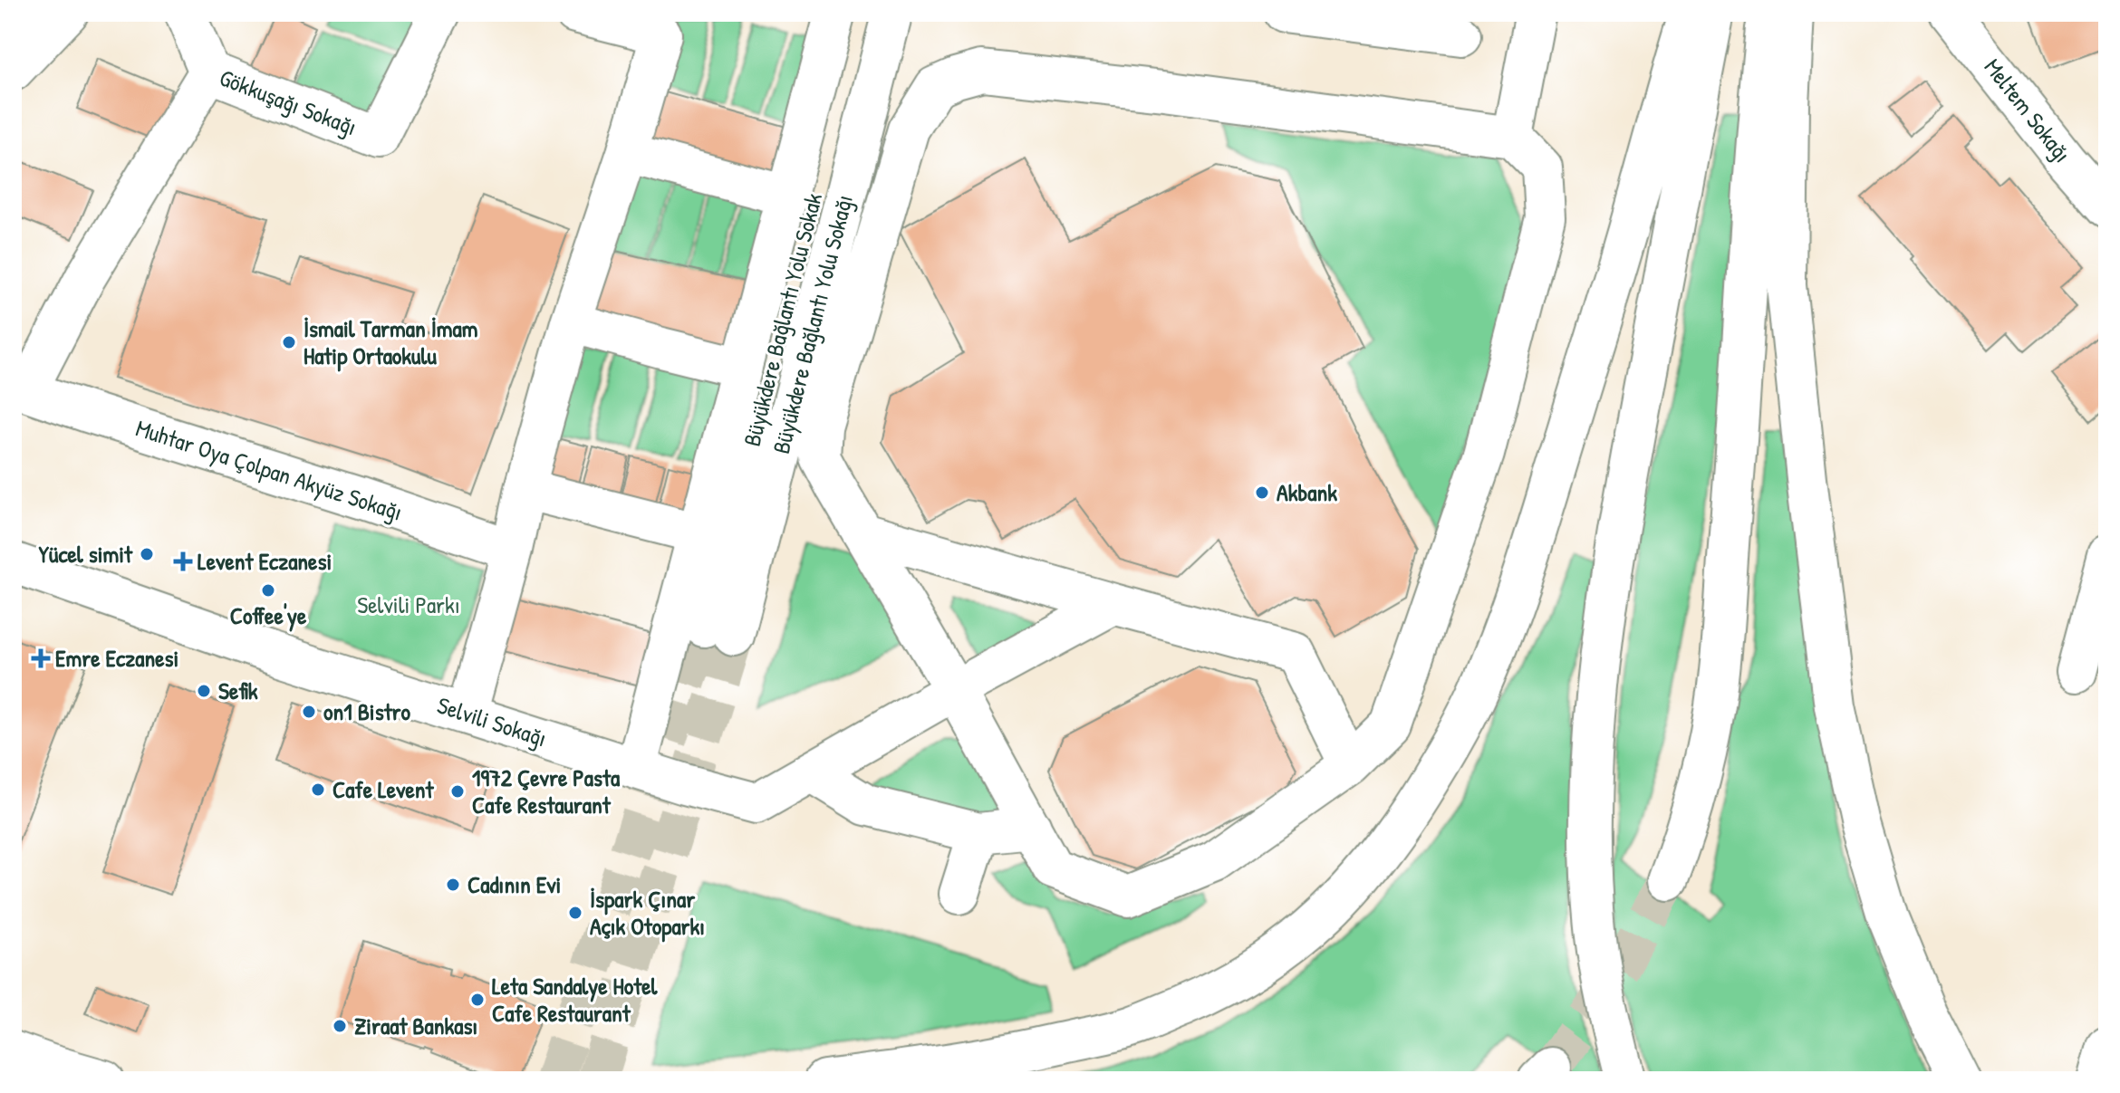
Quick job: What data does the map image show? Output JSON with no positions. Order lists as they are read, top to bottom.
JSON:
{
  "streets": {
    "main road": [
      "Gökkuşağı Sokağı",
      "Meltem Sokağı",
      "Büyükdere Bağlantı Yolu Sokak",
      "Büyükdere Bağlantı Yolu Sokağı",
      "Muhtar Oya Çolpan Akyüz Sokağı",
      "Selvili Sokağı"
    ]
  },
  "crossings": [
    ["Gökkuşağı Sokağı", "Muhtar Oya Çolpan Akyüz Sokağı"],
    ["Büyükdere Bağlantı Yolu Sokak", "Büyükdere Bağlantı Yolu Sokağı"]
  ],
  "parks": ["Selvili Parkı"],
  "places": {
    "other": [
      "İsmail Tarman İmam Hatip Ortaokulu",
      "Akbank",
      "Yücel simit",
      "Coffee'ye",
      "Sefik",
      "on1 Bistro",
      "Cafe Levent",
      "1972 Çevre Pasta Cafe Restaurant",
      "Cadının Evi",
      "İspark Çınar Açık Otoparkı",
      "Leta Sandalye Hotel Cafe Restaurant",
      "Ziraat Bankası"
    ],
    "health": ["Levent Eczanesi", "Emre Eczanesi"]
  }
}
